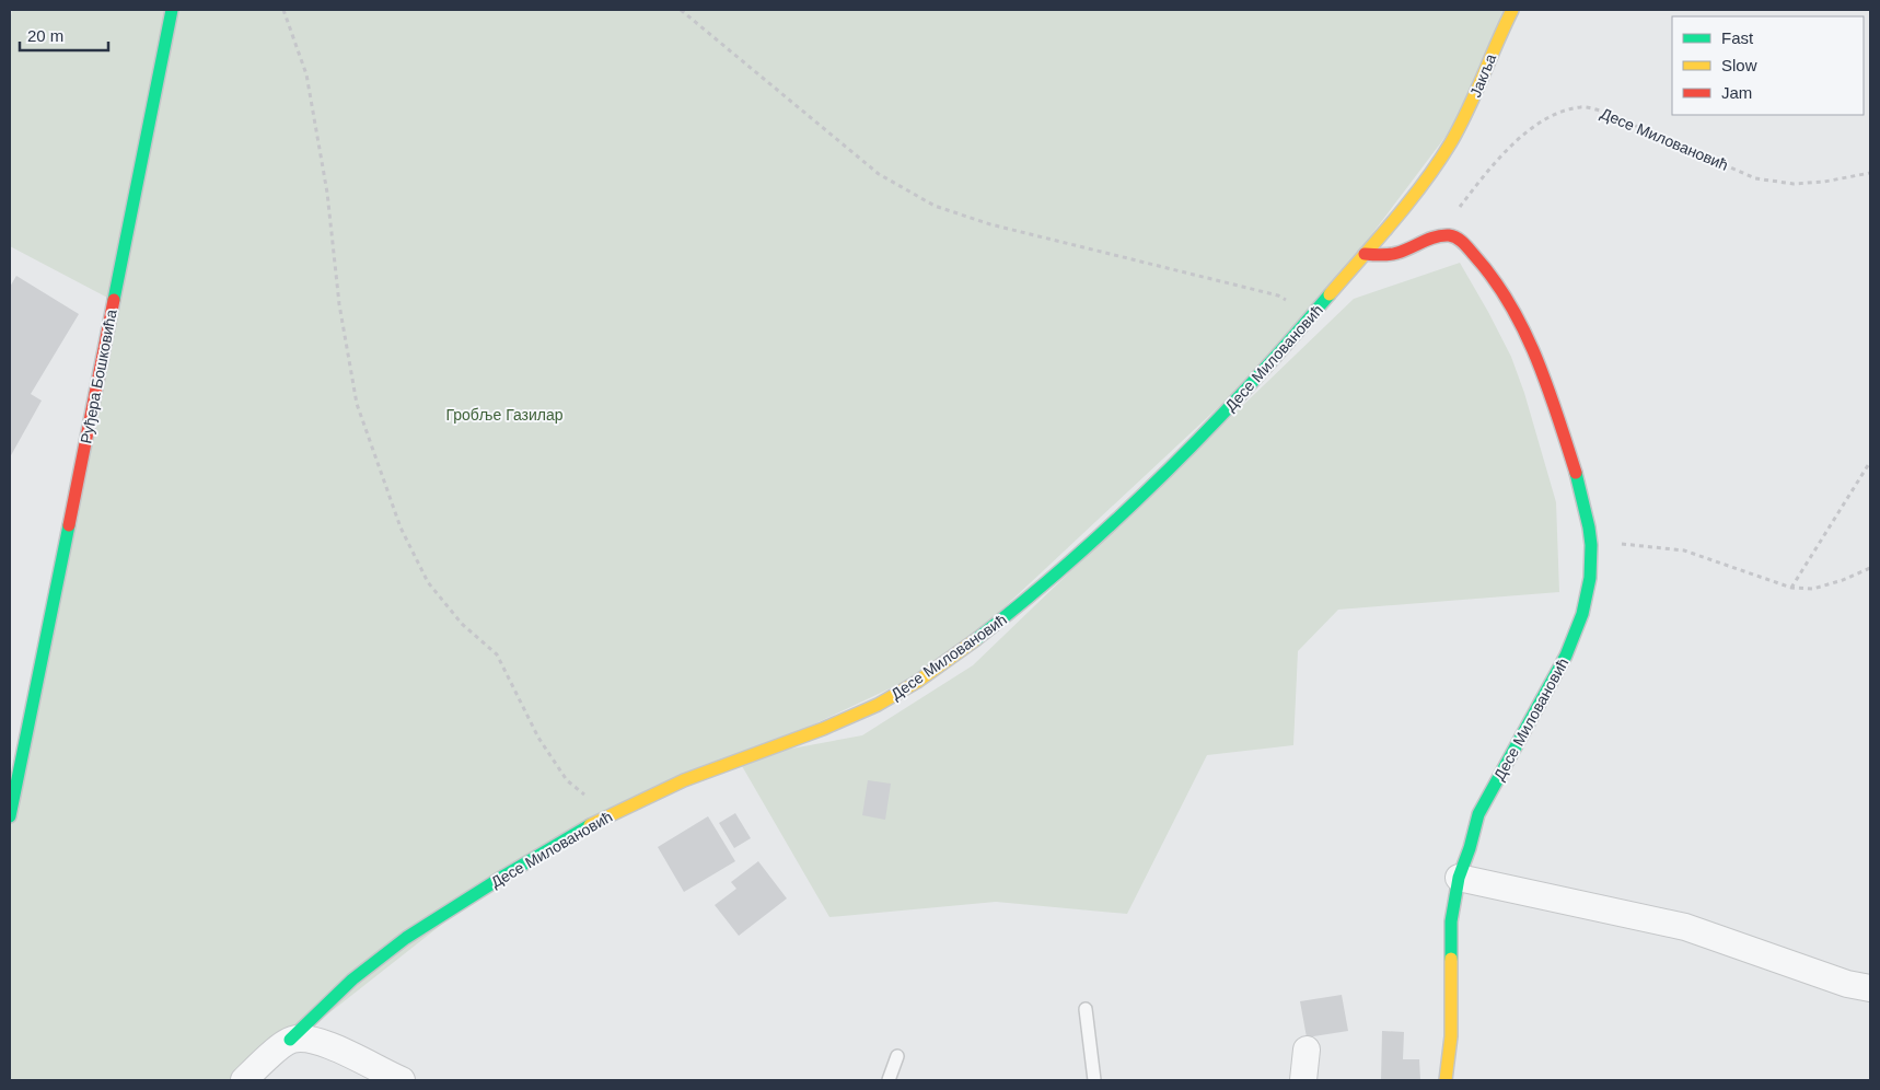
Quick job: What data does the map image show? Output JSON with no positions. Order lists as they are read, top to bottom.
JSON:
{
  "streets": {
    "street": ["Јакља", "Десе Миловановић", "Руђера Бошковића"]
  },
  "crossings": [
    ["Јакља", "Десе Миловановић"]
  ],
  "parks": ["Гробље Газилар"],
  "legend": ["Fast", "Slow", "Jam"],
  "scale_bar": "20 m"
}
